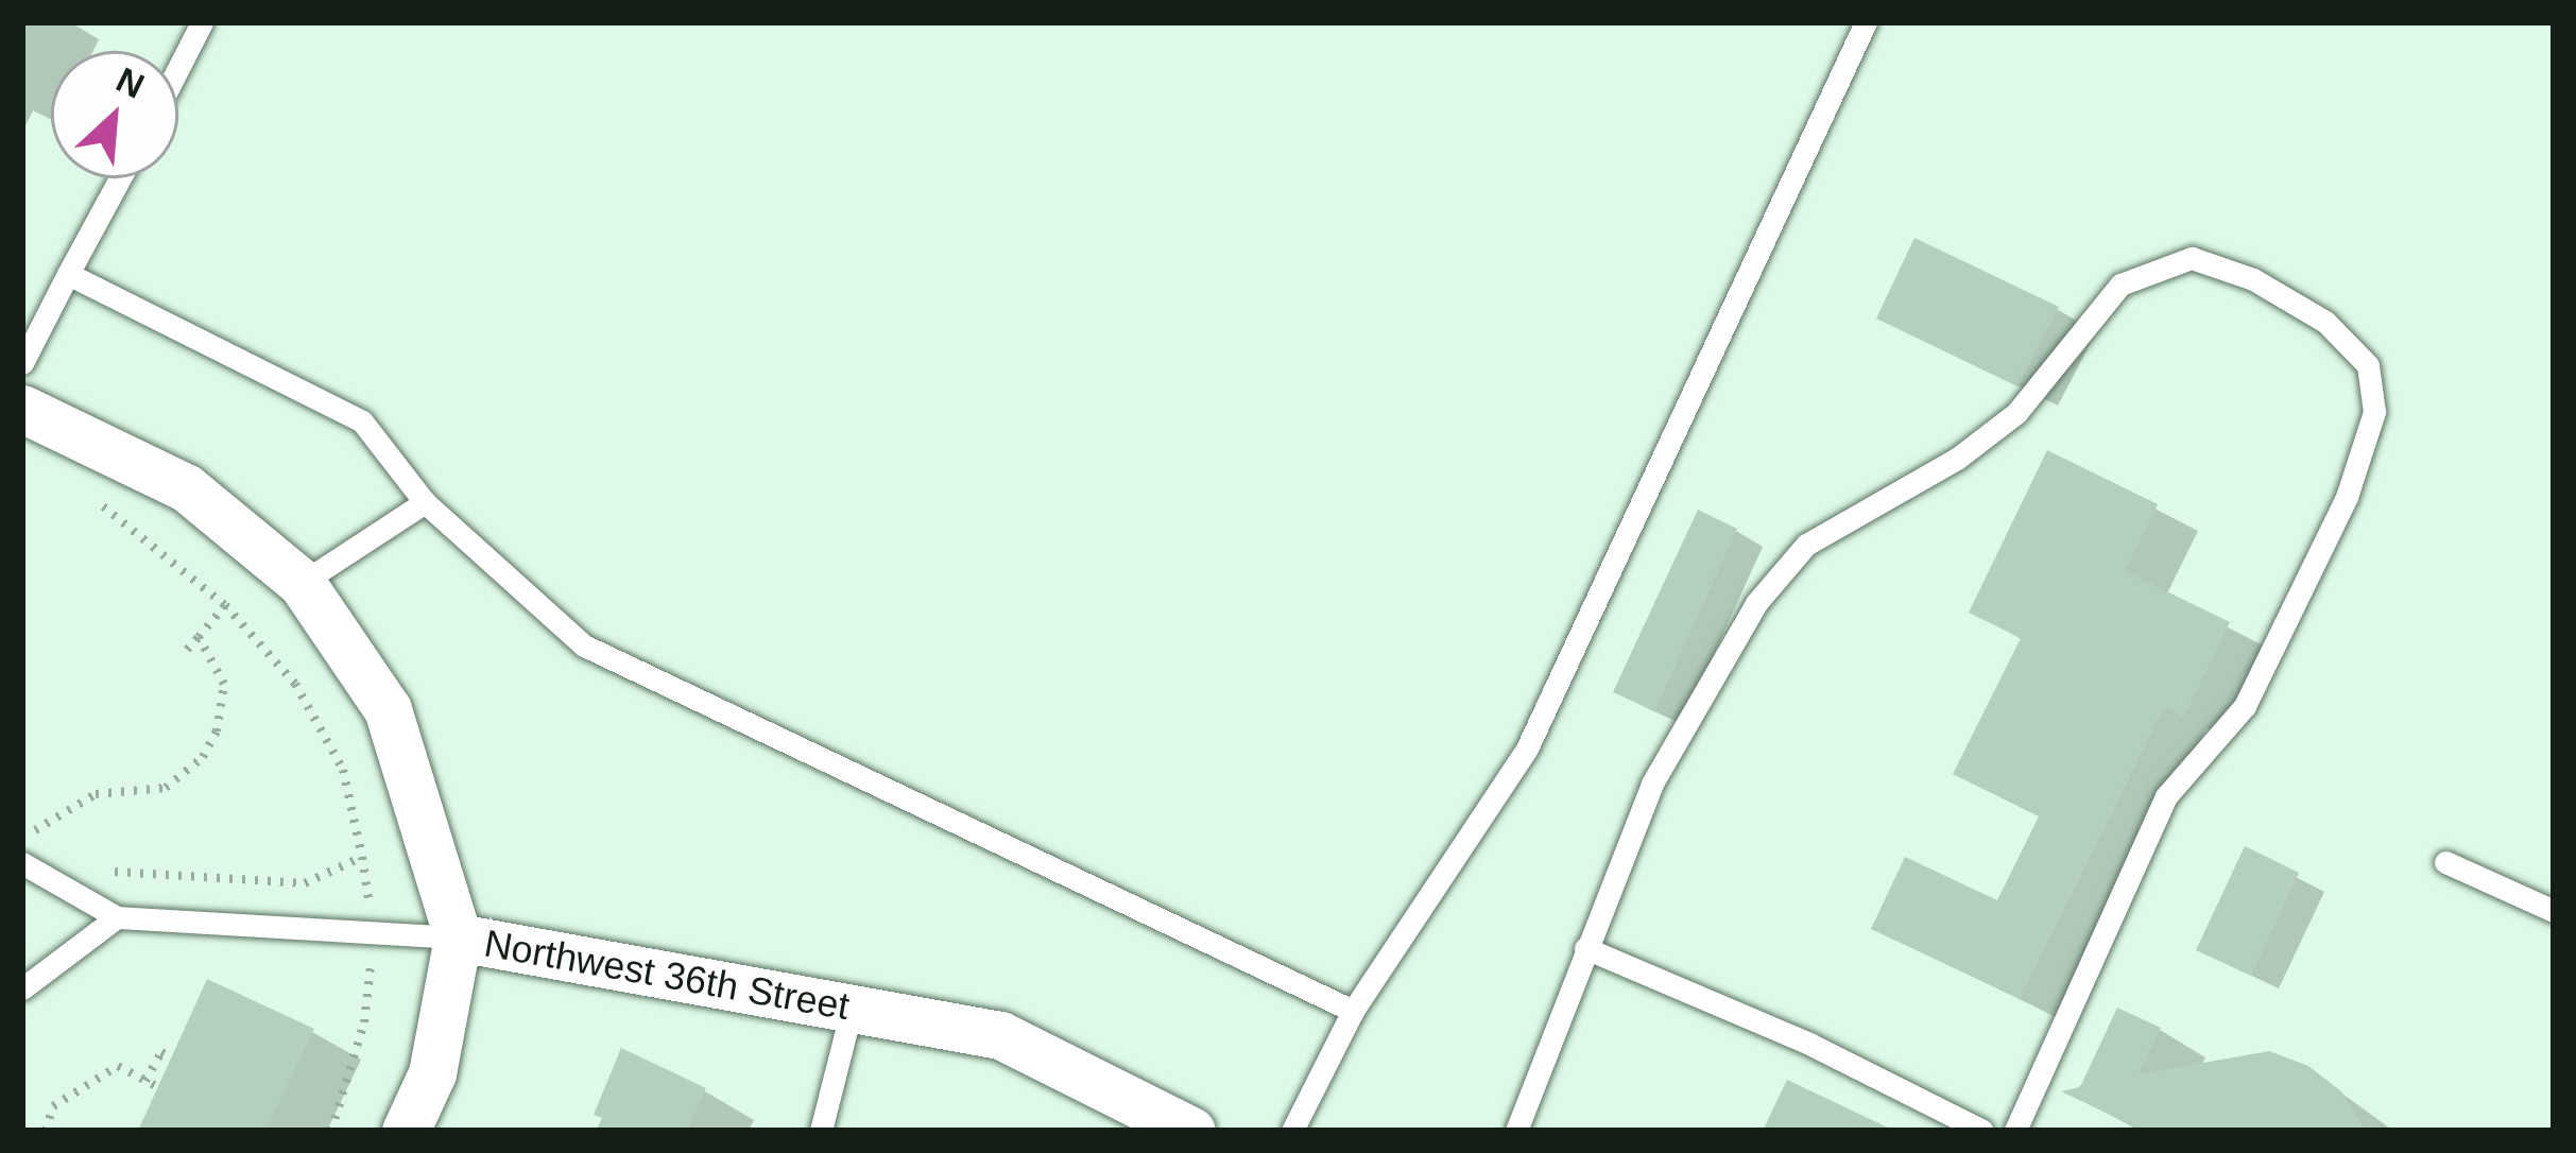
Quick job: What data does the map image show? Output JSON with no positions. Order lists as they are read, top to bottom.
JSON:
{
  "streets": {
    "street": ["Northwest 36th Street"]
  },
  "north": "top right"
}
